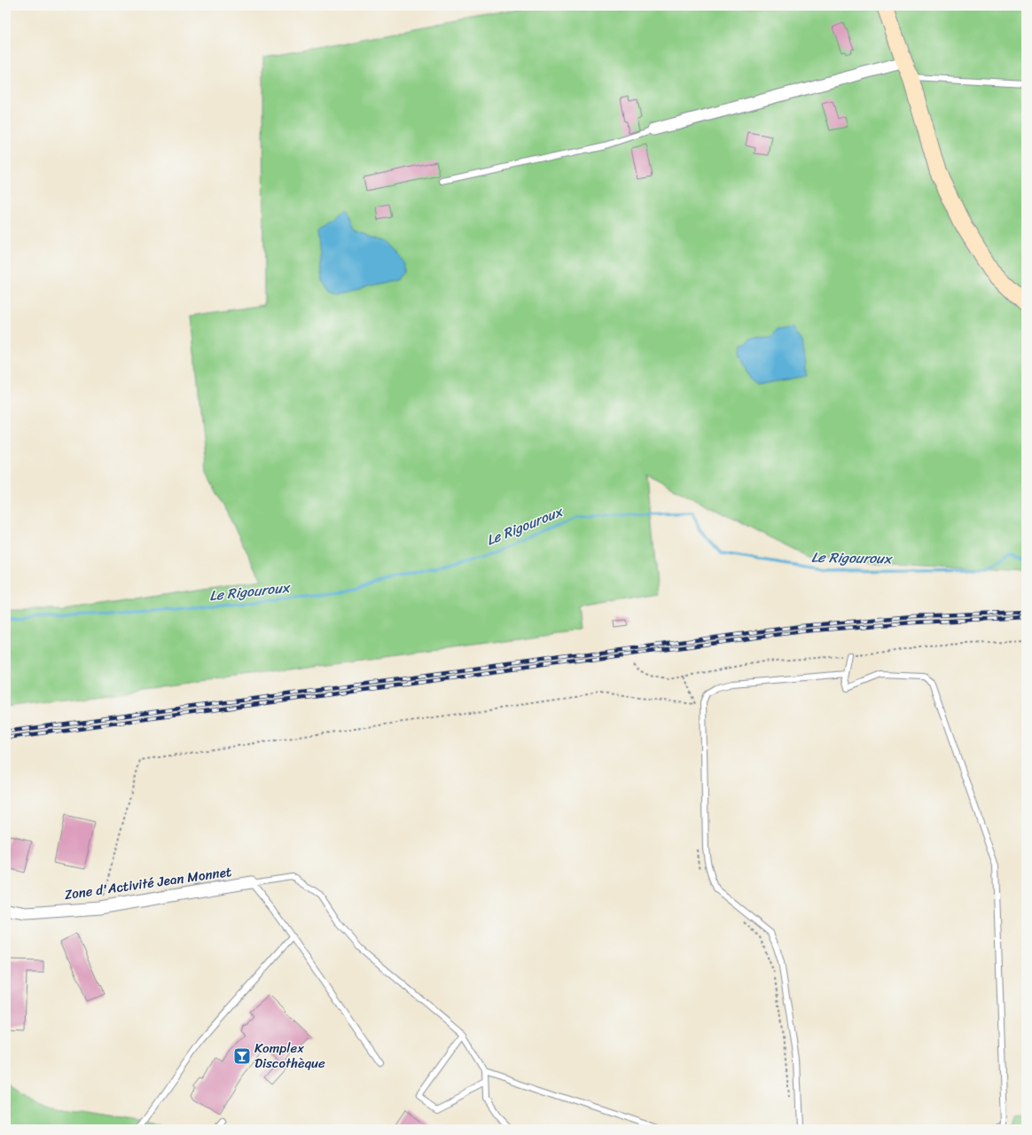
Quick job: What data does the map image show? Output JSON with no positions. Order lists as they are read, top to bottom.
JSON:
{
  "streets": {
    "street": ["Zone d'Activité Jean Monnet"]
  },
  "water": ["Le Rigouroux"],
  "places": {
    "bar": ["Komplex Discothèque"]
  }
}
